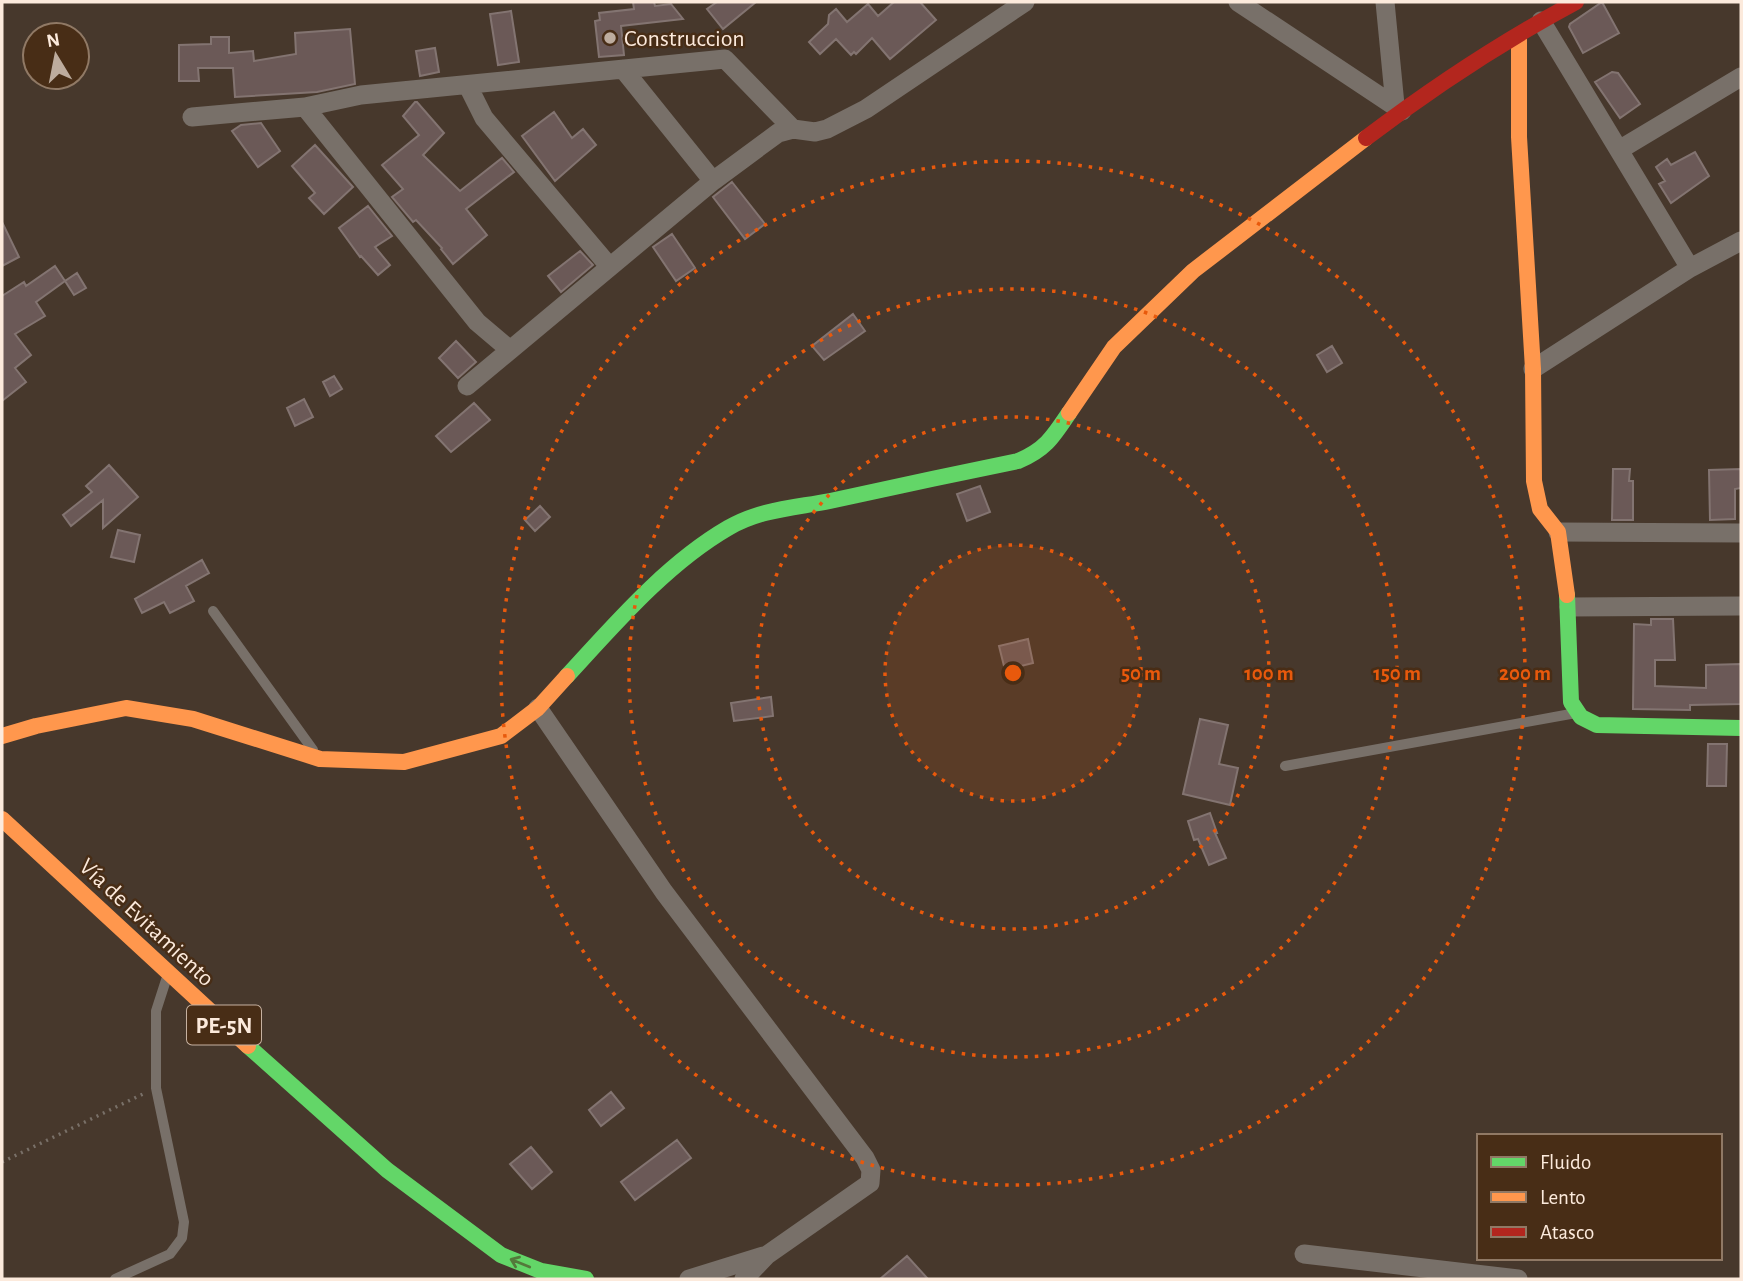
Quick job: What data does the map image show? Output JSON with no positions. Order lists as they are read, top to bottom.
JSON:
{
  "streets": {
    "main road": ["Vía de Evitamiento", "PE-5N"]
  },
  "places": ["Construccion"],
  "legend": ["Fluido", "Lento", "Atasco"],
  "north": "top",
  "rings": [
    "50 m",
    "100 m",
    "150 m",
    "200 m"
  ]
}
